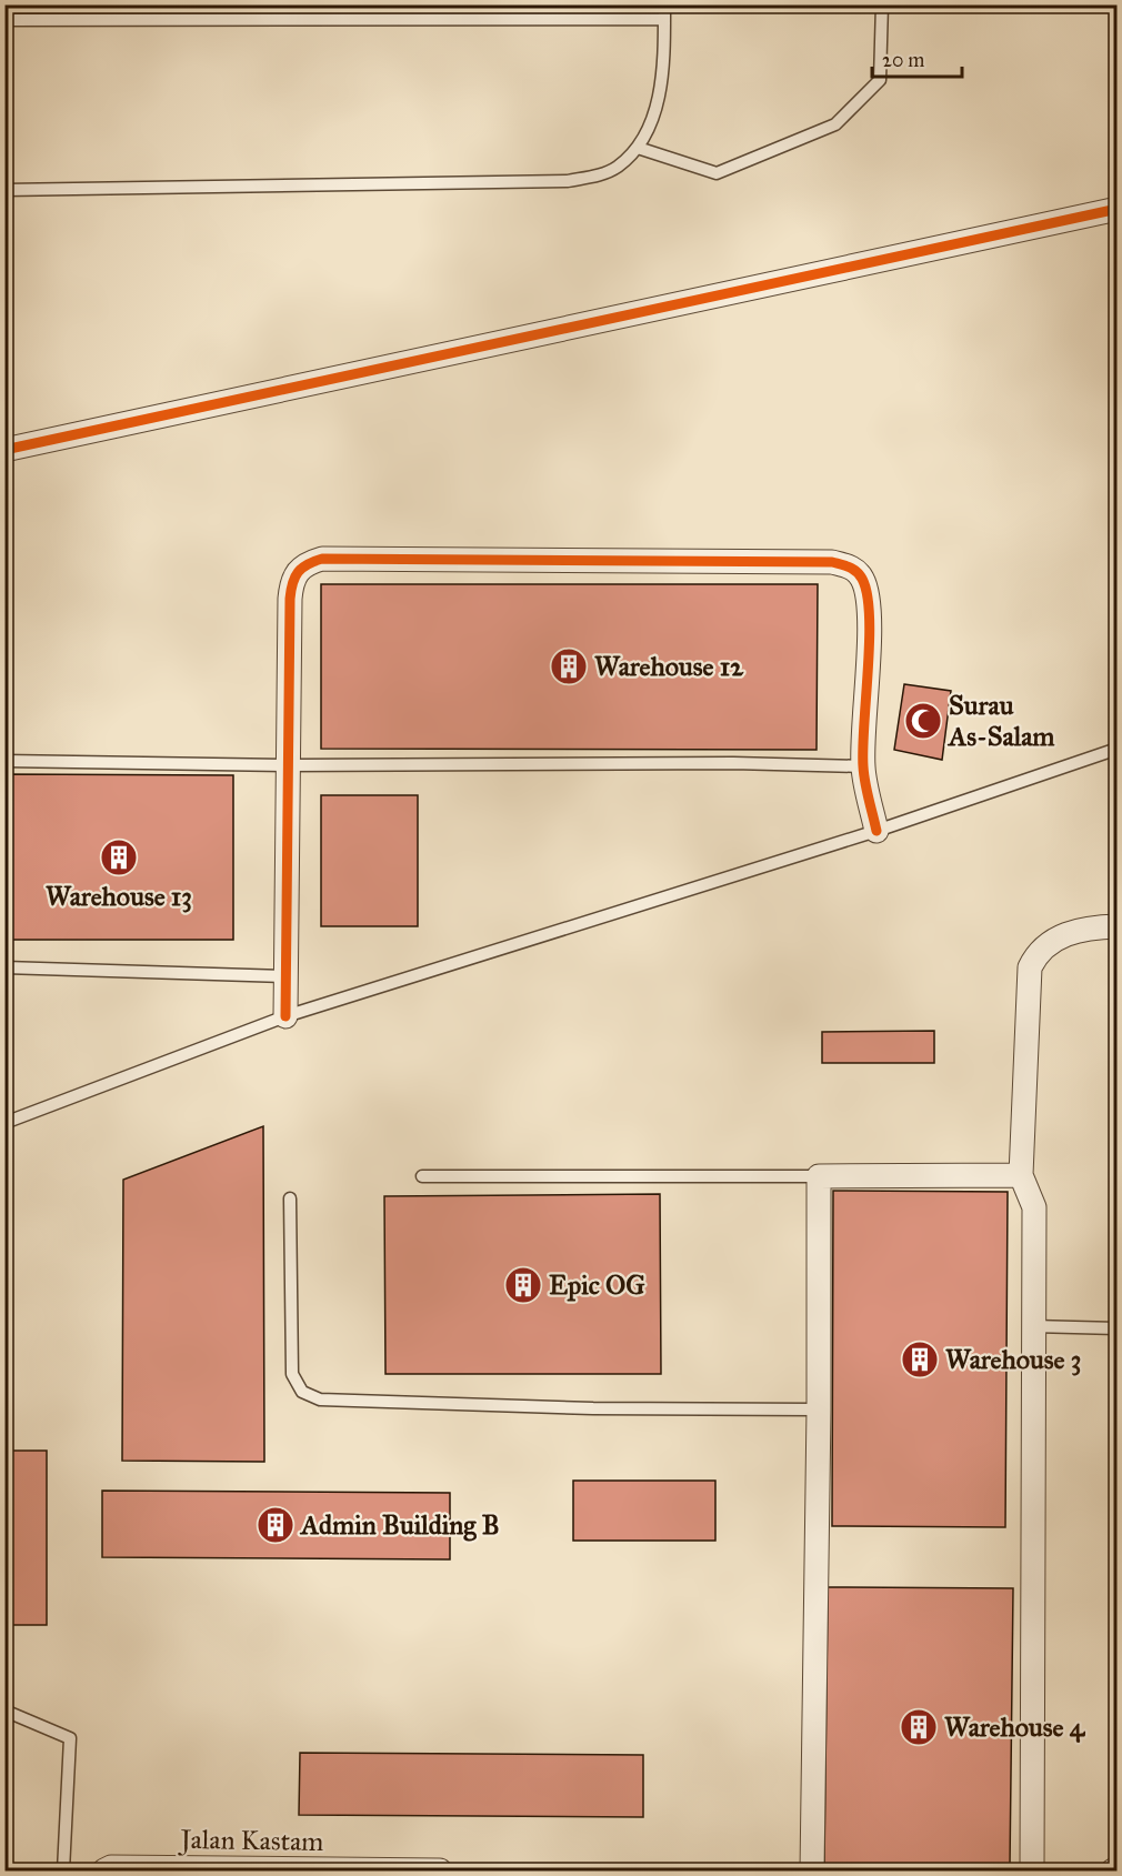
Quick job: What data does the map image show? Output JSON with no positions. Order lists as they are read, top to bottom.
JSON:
{
  "streets": {
    "street": ["Jalan Kastam"]
  },
  "places": {
    "building": [
      "Warehouse 12",
      "Warehouse 13",
      "Epic OG",
      "Warehouse 3",
      "Admin Building B",
      "Warehouse 4"
    ],
    "mosque": ["Surau As-Salam"]
  },
  "scale_bar": "20 m"
}
